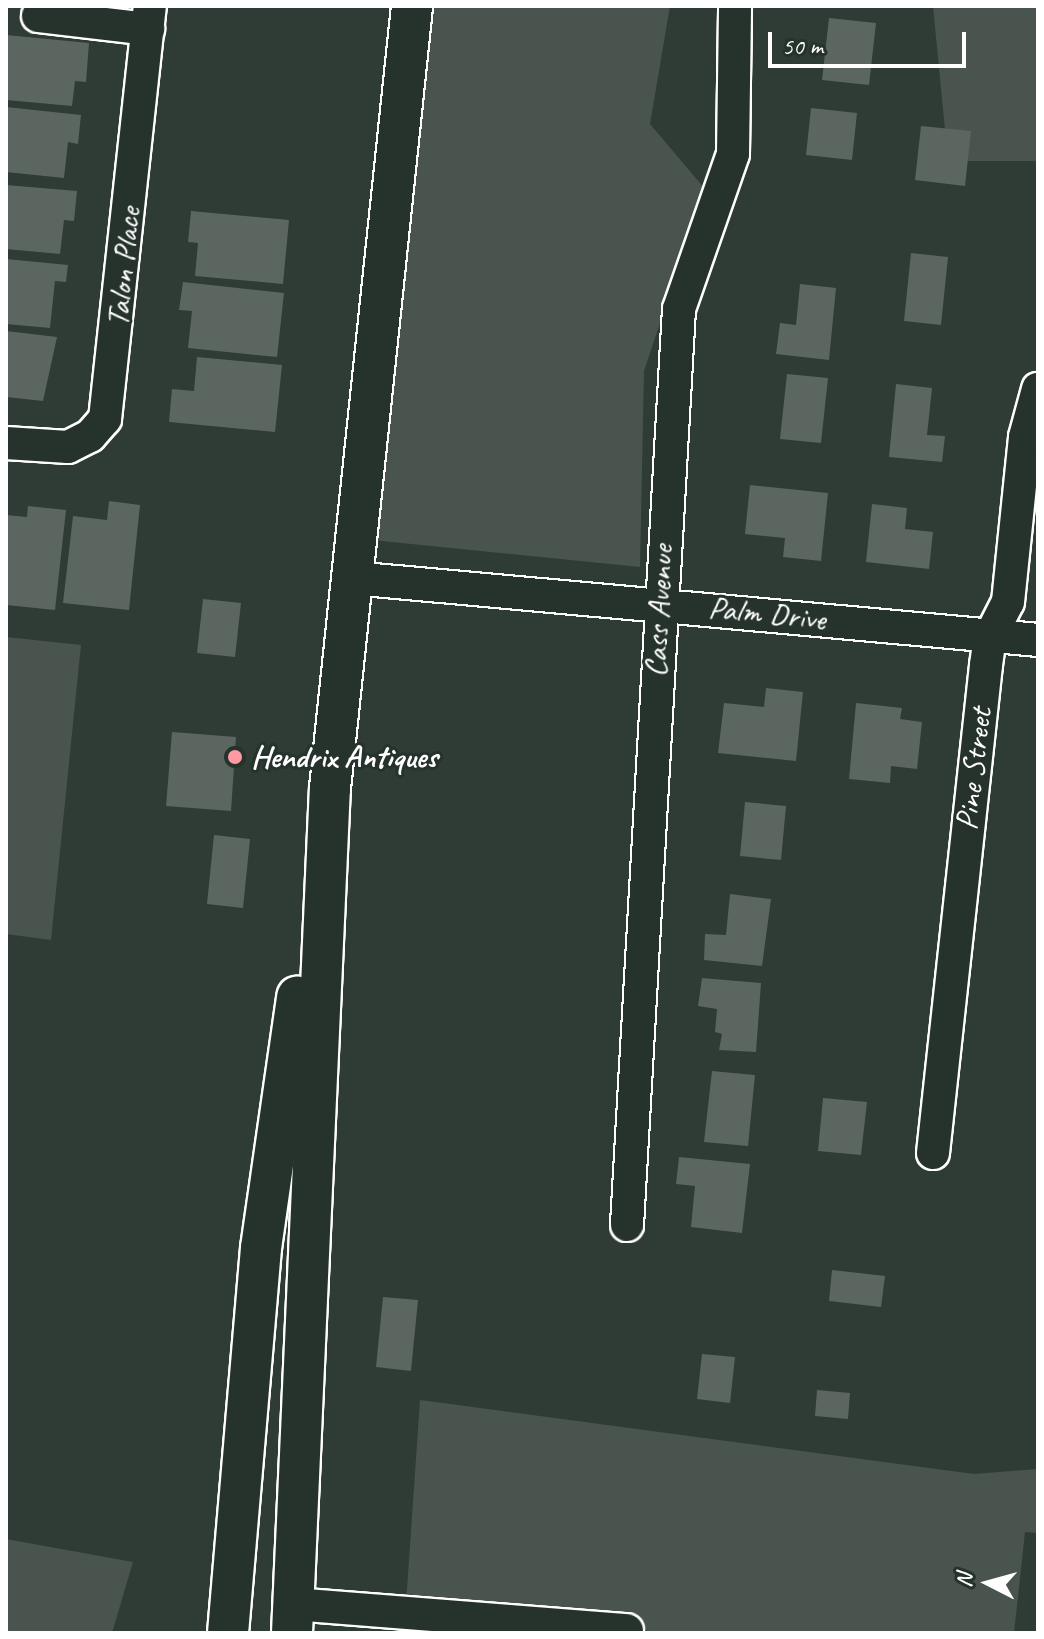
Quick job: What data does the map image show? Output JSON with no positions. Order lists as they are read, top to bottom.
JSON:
{
  "streets": {
    "street": [
      "Talon Place",
      "Cass Avenue",
      "Palm Drive",
      "Pine Street"
    ]
  },
  "crossings": [
    ["Cass Avenue", "Palm Drive"],
    ["Palm Drive", "Pine Street"]
  ],
  "places": ["Hendrix Antiques"],
  "scale_bar": "50 m",
  "north": "left"
}
